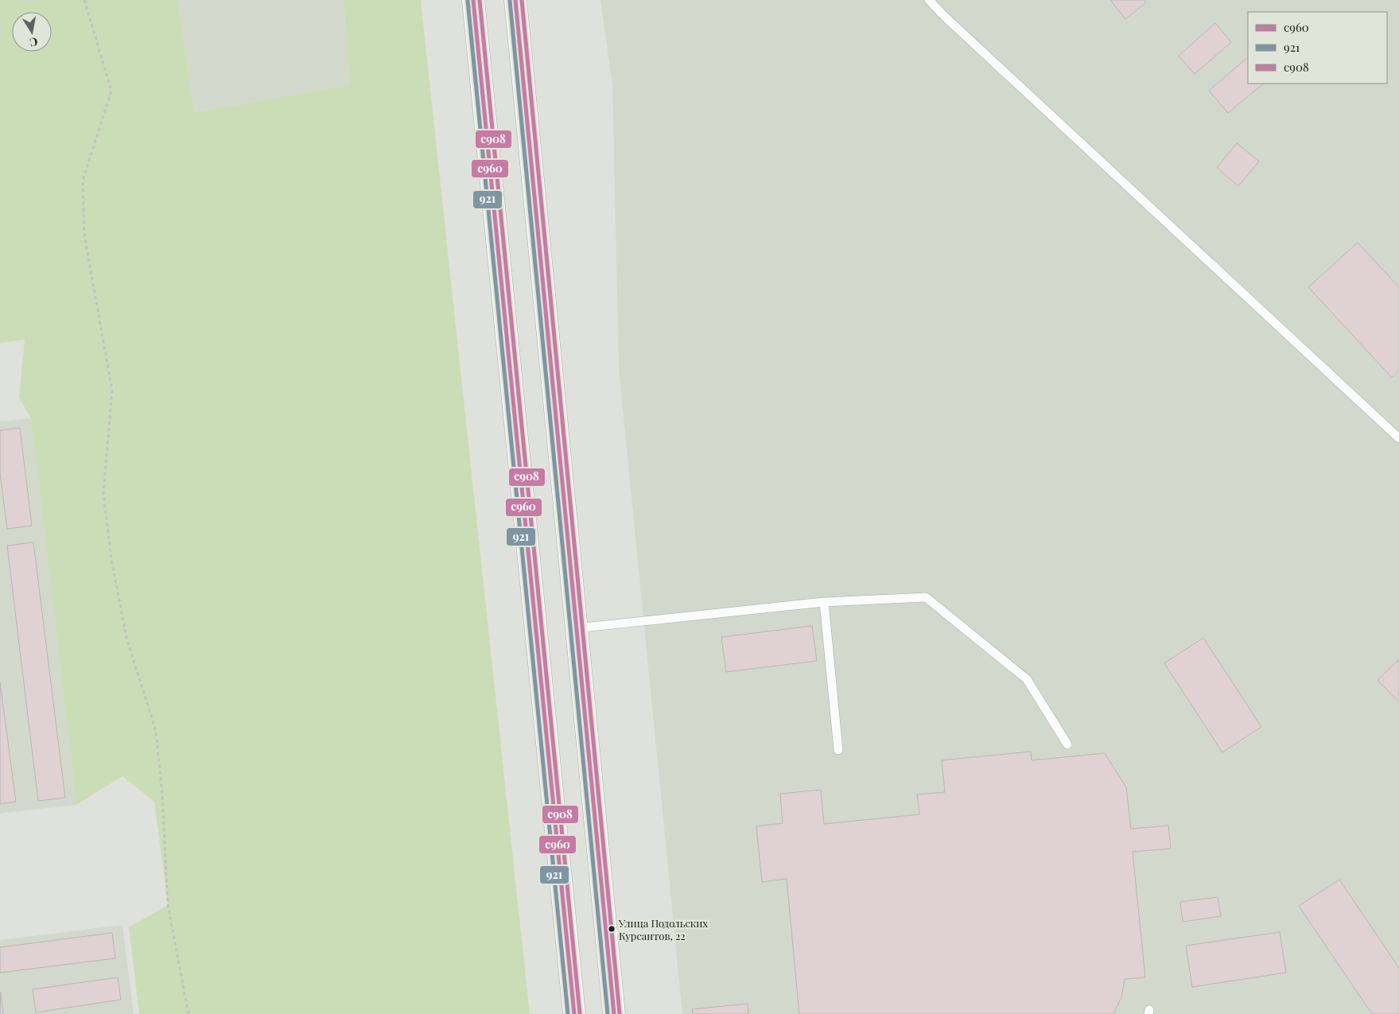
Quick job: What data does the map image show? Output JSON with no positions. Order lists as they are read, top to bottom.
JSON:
{
  "places": ["Улица Подольских Курсантов, 22"],
  "lines": ["transit line с960", "transit line с908", "transit line 921"],
  "legend": ["с960", "921", "с908"],
  "north": "bottom"
}
